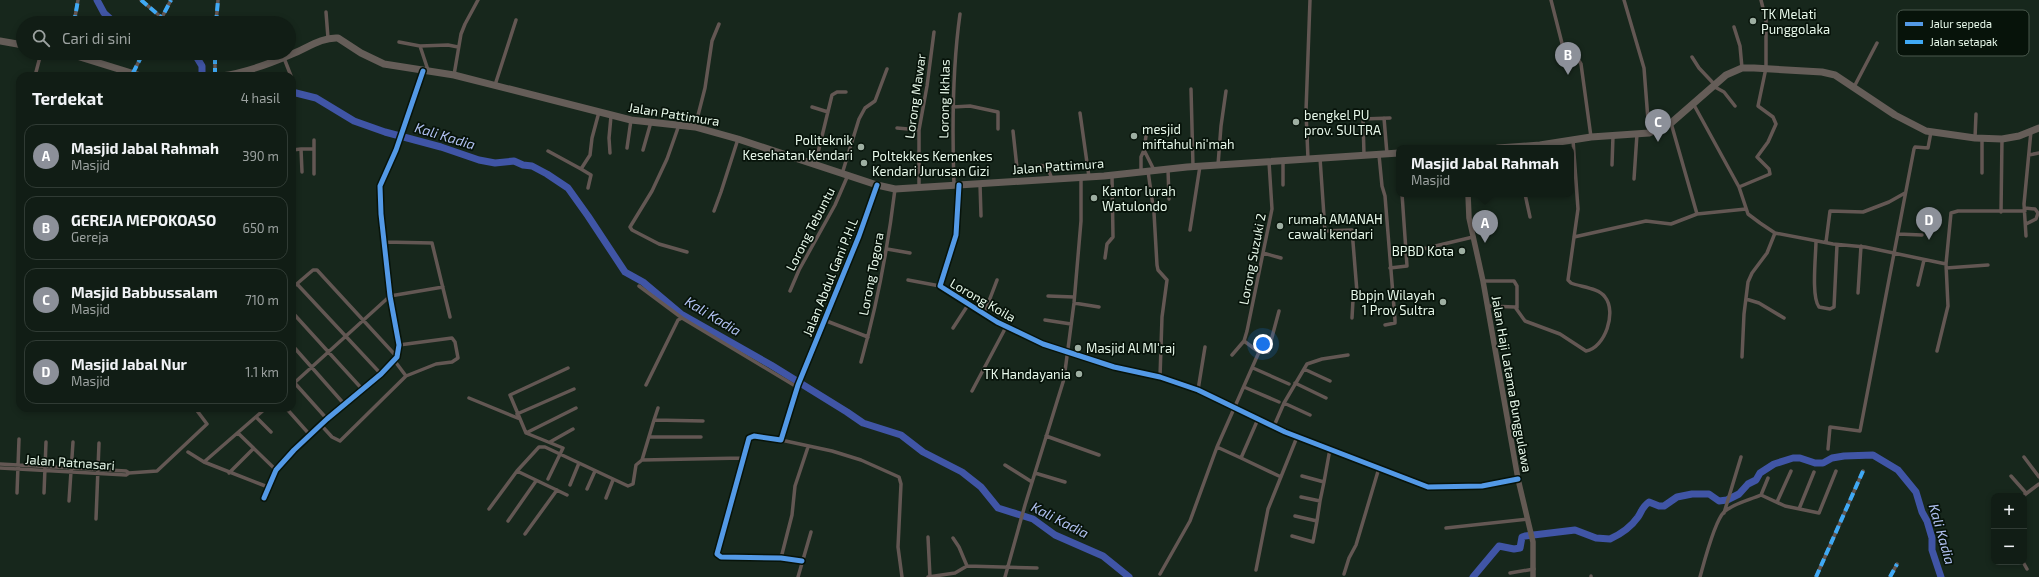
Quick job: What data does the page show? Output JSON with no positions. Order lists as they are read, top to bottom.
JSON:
{
  "streets": {
    "highway": ["Jalan Pattimura"],
    "main road": ["Jalan Haji Latama Bunggulawa"],
    "street": [
      "Lorong Mawar",
      "Lorong Ikhlas",
      "Lorong Tebuntu",
      "Lorong Suzuki 2",
      "Lorong Togora",
      "Jalan Abdul Gani P.H.L",
      "Lorong Koila",
      "Jalan Ratnasari"
    ]
  },
  "crossings": [
    ["Lorong Mawar", "Jalan Pattimura"],
    ["Lorong Ikhlas", "Jalan Pattimura"],
    ["Lorong Ikhlas", "Lorong Koila"],
    ["Jalan Pattimura", "Lorong Tebuntu"],
    ["Jalan Pattimura", "Lorong Suzuki 2"],
    ["Jalan Pattimura", "Lorong Togora"],
    ["Jalan Pattimura", "Jalan Abdul Gani P.H.L"],
    ["Jalan Pattimura", "Lorong Koila"],
    ["Lorong Koila", "Jalan Haji Latama Bunggulawa"]
  ],
  "water": ["Kali Kadia"],
  "places": [
    "TK Melati Punggolaka",
    "bengkel PU prov. SULTRA",
    "mesjid miftahul ni'mah",
    "Politeknik Kesehatan Kendari",
    "Poltekkes Kemenkes Kendari Jurusan Gizi",
    "Kantor lurah Watulondo",
    "rumah AMANAH cawali kendari",
    "BPBD Kota",
    "Bbpjn Wilayah 1 Prov Sultra",
    "Masjid Al MI'raj",
    "TK Handayania"
  ],
  "legend": ["Jalur sepeda", "Jalan setapak"],
  "page": {
    "search": "Cari di sini",
    "pins": [
      "B",
      "C",
      "D",
      "A"
    ],
    "heading": ["Terdekat", "4 hasil"],
    "list": [
      {
        "mark": "A",
        "name": "Masjid Jabal Rahmah",
        "note": "Masjid",
        "value": "390 m"
      },
      {
        "mark": "B",
        "name": "GEREJA MEPOKOASO",
        "note": "Gereja",
        "value": "650 m"
      },
      {
        "mark": "C",
        "name": "Masjid Babbussalam",
        "note": "Masjid",
        "value": "710 m"
      },
      {
        "mark": "D",
        "name": "Masjid Jabal Nur",
        "note": "Masjid",
        "value": "1.1 km"
      }
    ],
    "popup": ["Masjid Jabal Rahmah", "Masjid"],
    "map_buttons": ["+", "−"]
  }
}
